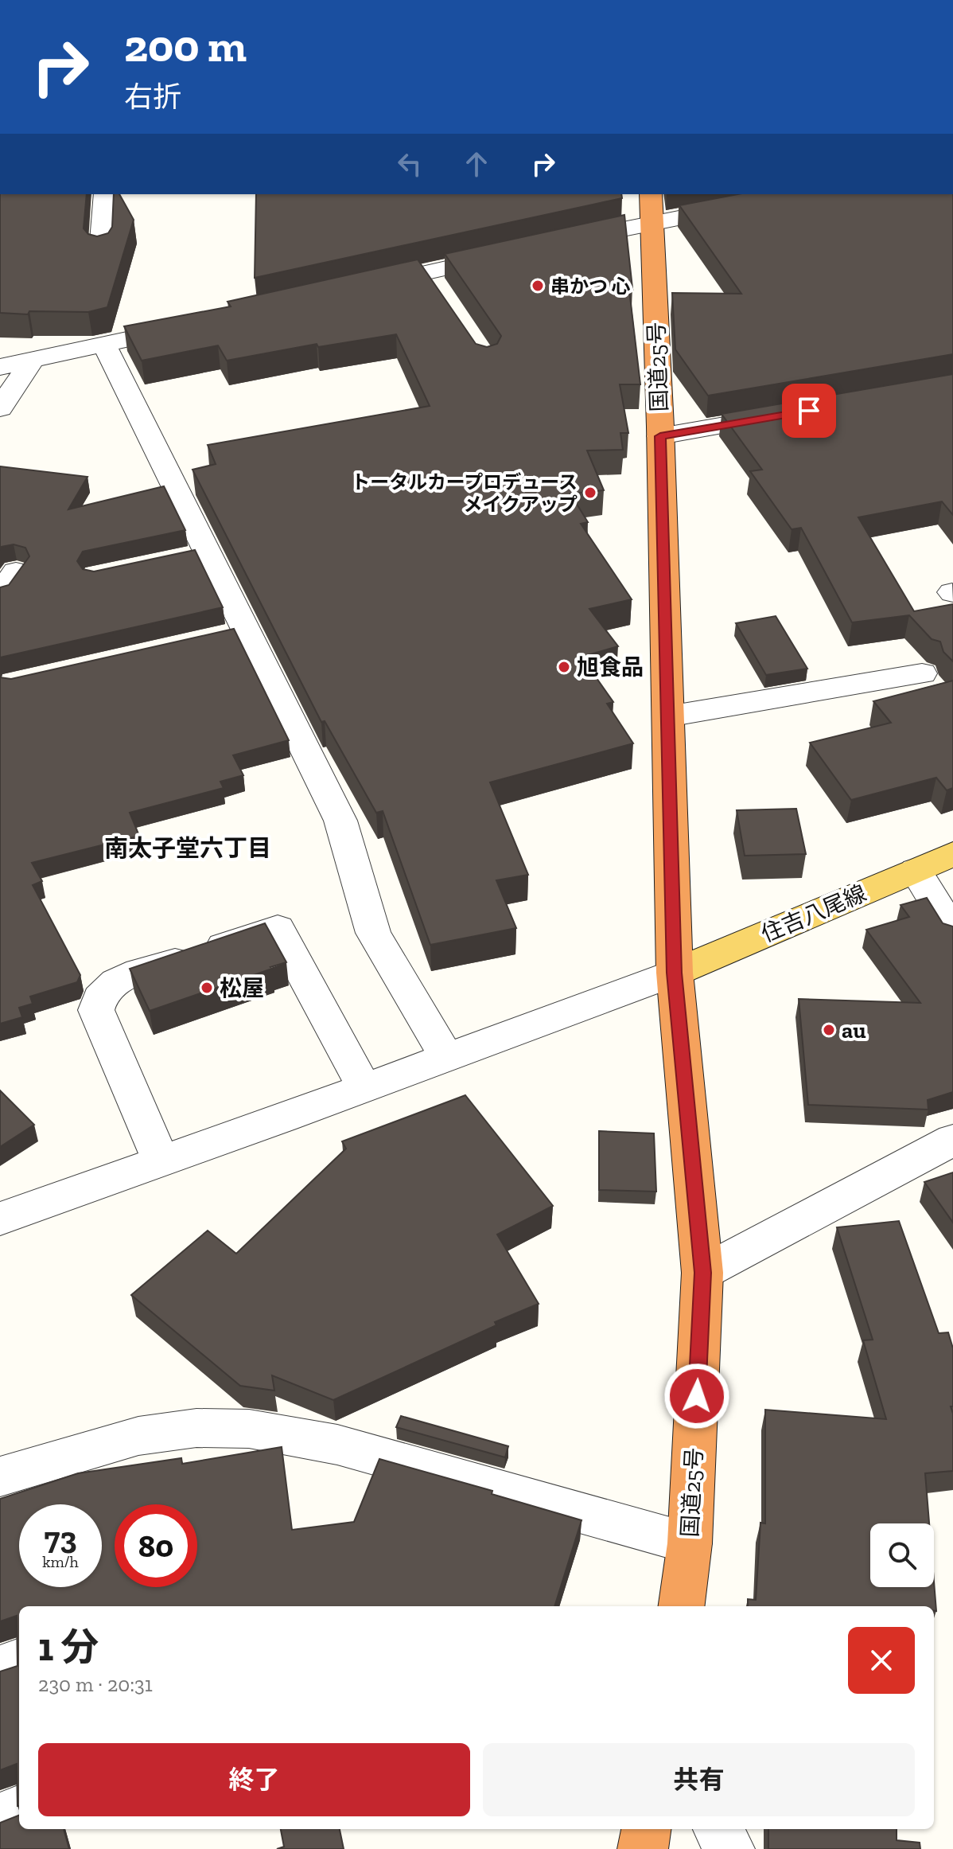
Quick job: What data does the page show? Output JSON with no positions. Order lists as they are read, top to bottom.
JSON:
{
  "streets": {
    "highway": ["国道25号"],
    "main road": ["住吉八尾線"]
  },
  "crossings": [
    ["国道25号", "住吉八尾線"]
  ],
  "districts": ["南太子堂六丁目"],
  "places": [
    "串かつ 心",
    "トータルカープロデュース メイクアップ",
    "旭食品",
    "松屋",
    "au"
  ],
  "page": {
    "turn": ["200 m", "右折"],
    "speed": "73 km/h",
    "limit": "80",
    "heading": ["1 分", "230 m · 20:31"],
    "buttons": ["終了", "共有"]
  }
}
